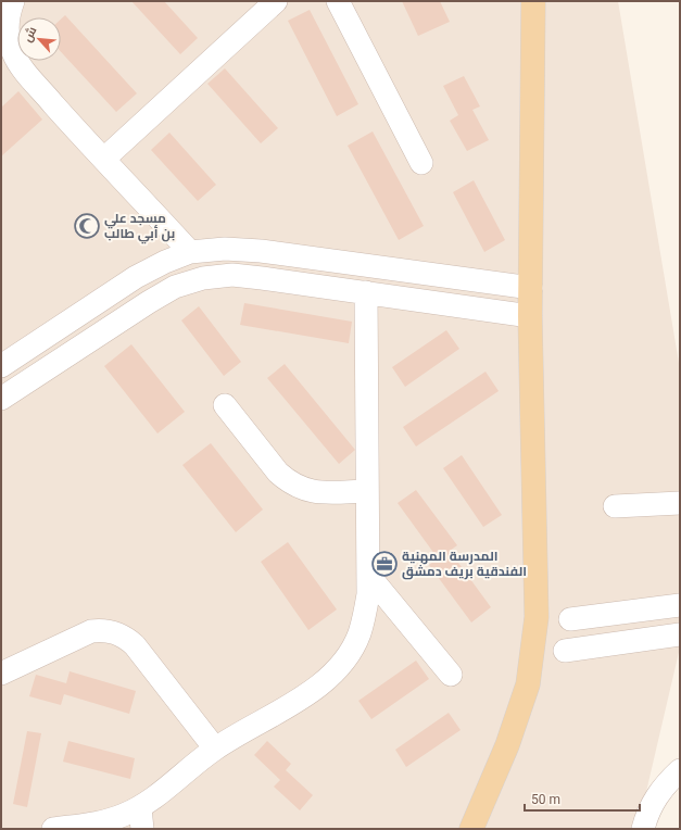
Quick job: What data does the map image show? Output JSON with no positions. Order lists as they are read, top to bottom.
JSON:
{
  "places": {
    "mosque": ["مسجد علي بن أبي طالب"],
    "office": ["المدرسة المهنية الفندقية بريف دمشق"]
  },
  "scale_bar": "50 m",
  "north": "top left"
}
